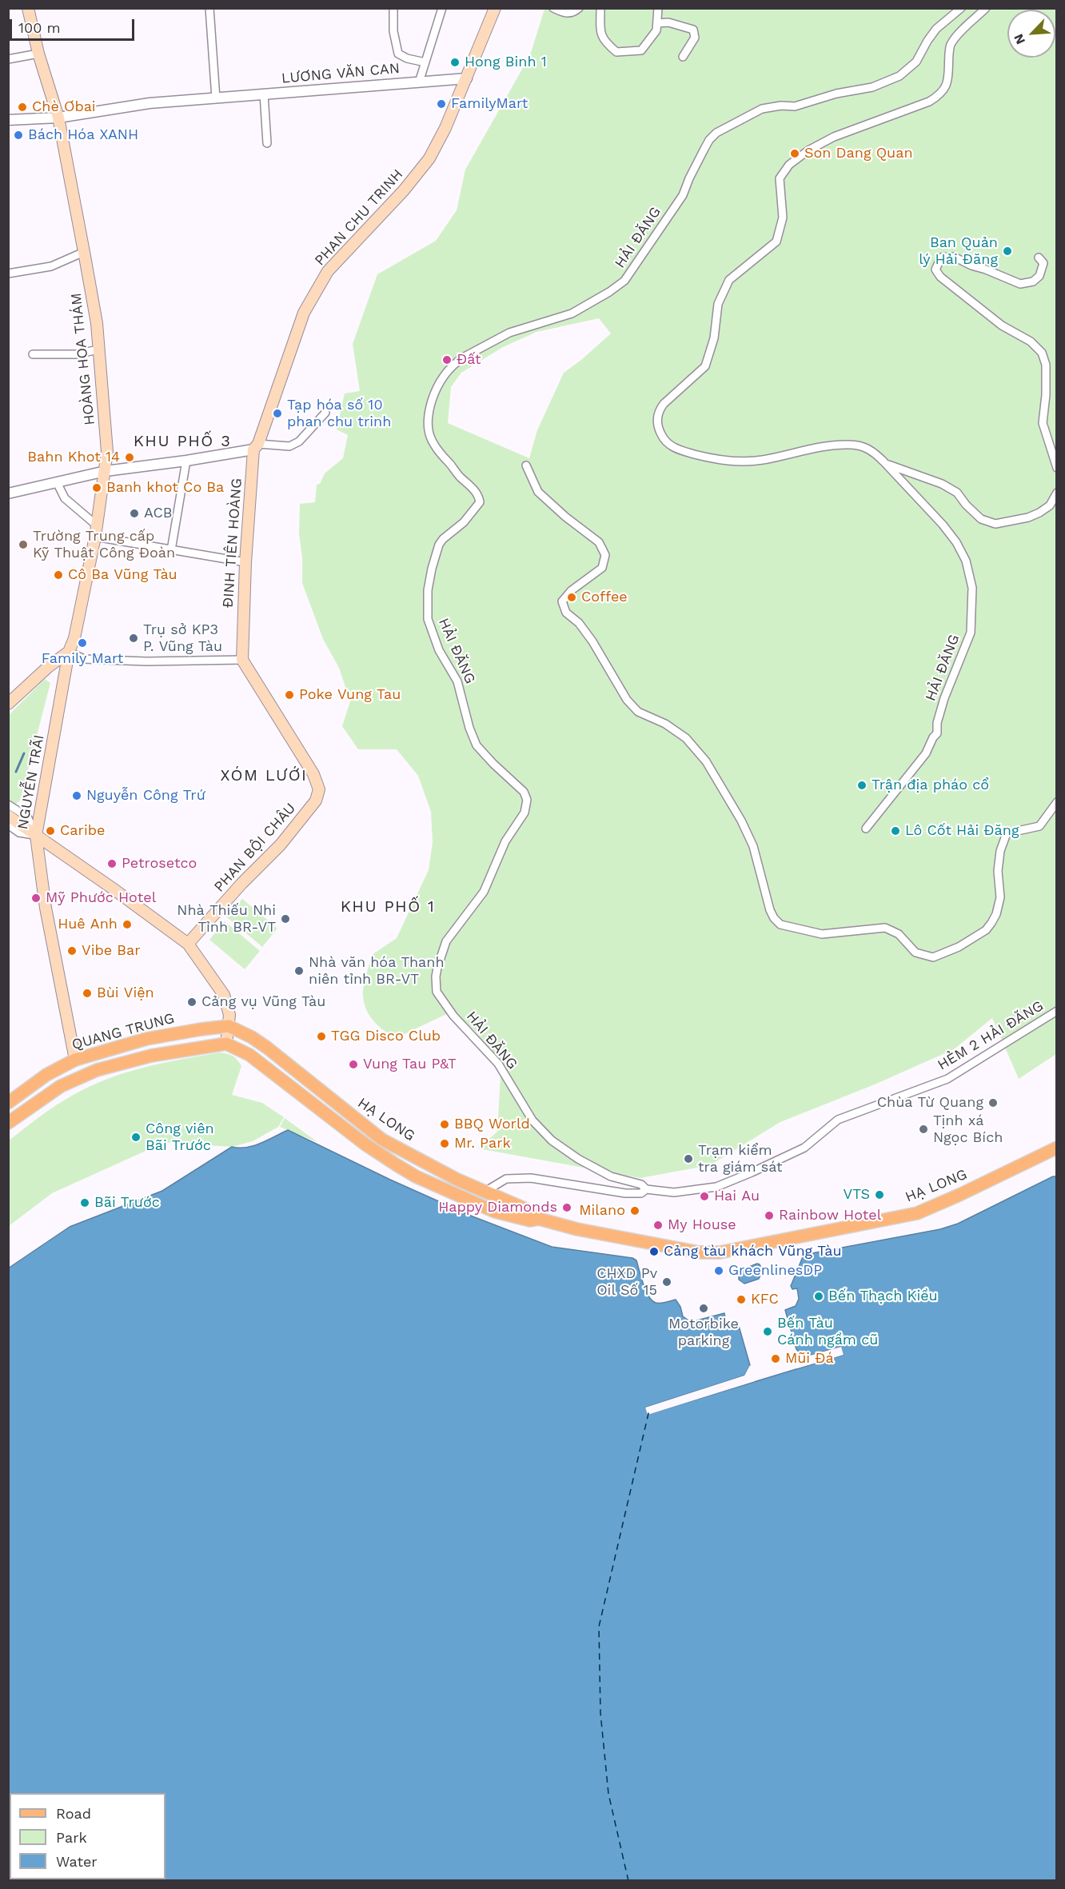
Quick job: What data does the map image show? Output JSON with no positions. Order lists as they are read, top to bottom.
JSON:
{
  "streets": {
    "main road": [
      "PHAN CHU TRINH",
      "HOÀNG HOA THÁM",
      "ĐINH TIÊN HOÀNG",
      "NGUYỄN TRÃI",
      "PHAN BỘI CHÂU",
      "QUANG TRUNG",
      "HẠ LONG"
    ],
    "street": ["LƯƠNG VĂN CAN", "HẢI ĐĂNG", "HẺM 2 HẢI ĐĂNG"]
  },
  "crossings": [
    ["LƯƠNG VĂN CAN", "PHAN CHU TRINH"],
    ["LƯƠNG VĂN CAN", "HOÀNG HOA THÁM"],
    ["PHAN CHU TRINH", "ĐINH TIÊN HOÀNG"],
    ["HẢI ĐĂNG", "HẺM 2 HẢI ĐĂNG"],
    ["HOÀNG HOA THÁM", "NGUYỄN TRÃI"],
    ["ĐINH TIÊN HOÀNG", "PHAN BỘI CHÂU"],
    ["NGUYỄN TRÃI", "QUANG TRUNG"],
    ["QUANG TRUNG", "HẠ LONG"]
  ],
  "districts": ["KHU PHỐ 3", "XÓM LƯỚI", "KHU PHỐ 1"],
  "places": [
    "Hong Binh 1",
    "FamilyMart",
    "Chè Ơbai",
    "Bách Hóa XANH",
    "Son Dang Quan",
    "Ban Quản lý Hải Đăng",
    "Đất",
    "Tạp hóa số 10 phan chu trinh",
    "Bahn Khot 14",
    "Banh khot Co Ba",
    "ACB",
    "Trường Trung cấp Kỹ Thuật Công Đoàn",
    "Cô Ba Vũng Tàu",
    "Coffee",
    "Trụ sở KP3 P. Vũng Tàu",
    "Family Mart",
    "Poke Vung Tau",
    "Trận địa pháo cổ",
    "Nguyễn Công Trứ",
    "Caribe",
    "Lô Cốt Hải Đăng",
    "Petrosetco",
    "Mỹ Phước Hotel",
    "Nhà Thiếu Nhi Tỉnh BR-VT",
    "Huê Anh",
    "Vibe Bar",
    "Nhà văn hóa Thanh niên tỉnh BR-VT",
    "Bùi Viện",
    "Cảng vụ Vũng Tàu",
    "TGG Disco Club",
    "Vung Tau P&T",
    "Chùa Từ Quang",
    "BBQ World",
    "Tịnh xá Ngọc Bích",
    "Công viên Bãi Trước",
    "Mr. Park",
    "Trạm kiểm tra giám sát",
    "VTS",
    "Hai Au",
    "Bãi Trước",
    "Happy Diamonds",
    "Milano",
    "Rainbow Hotel",
    "My House",
    "Cảng tàu khách Vũng Tàu",
    "GreenlinesDP",
    "CHXD Pv Oil Số 15",
    "Bến Thạch Kiều",
    "KFC",
    "Motorbike parking",
    "Bến Tàu Cánh ngầm cũ",
    "Mũi Đá"
  ],
  "legend": ["Road", "Park", "Water"],
  "scale_bar": "100 m",
  "north": "bottom left"
}
